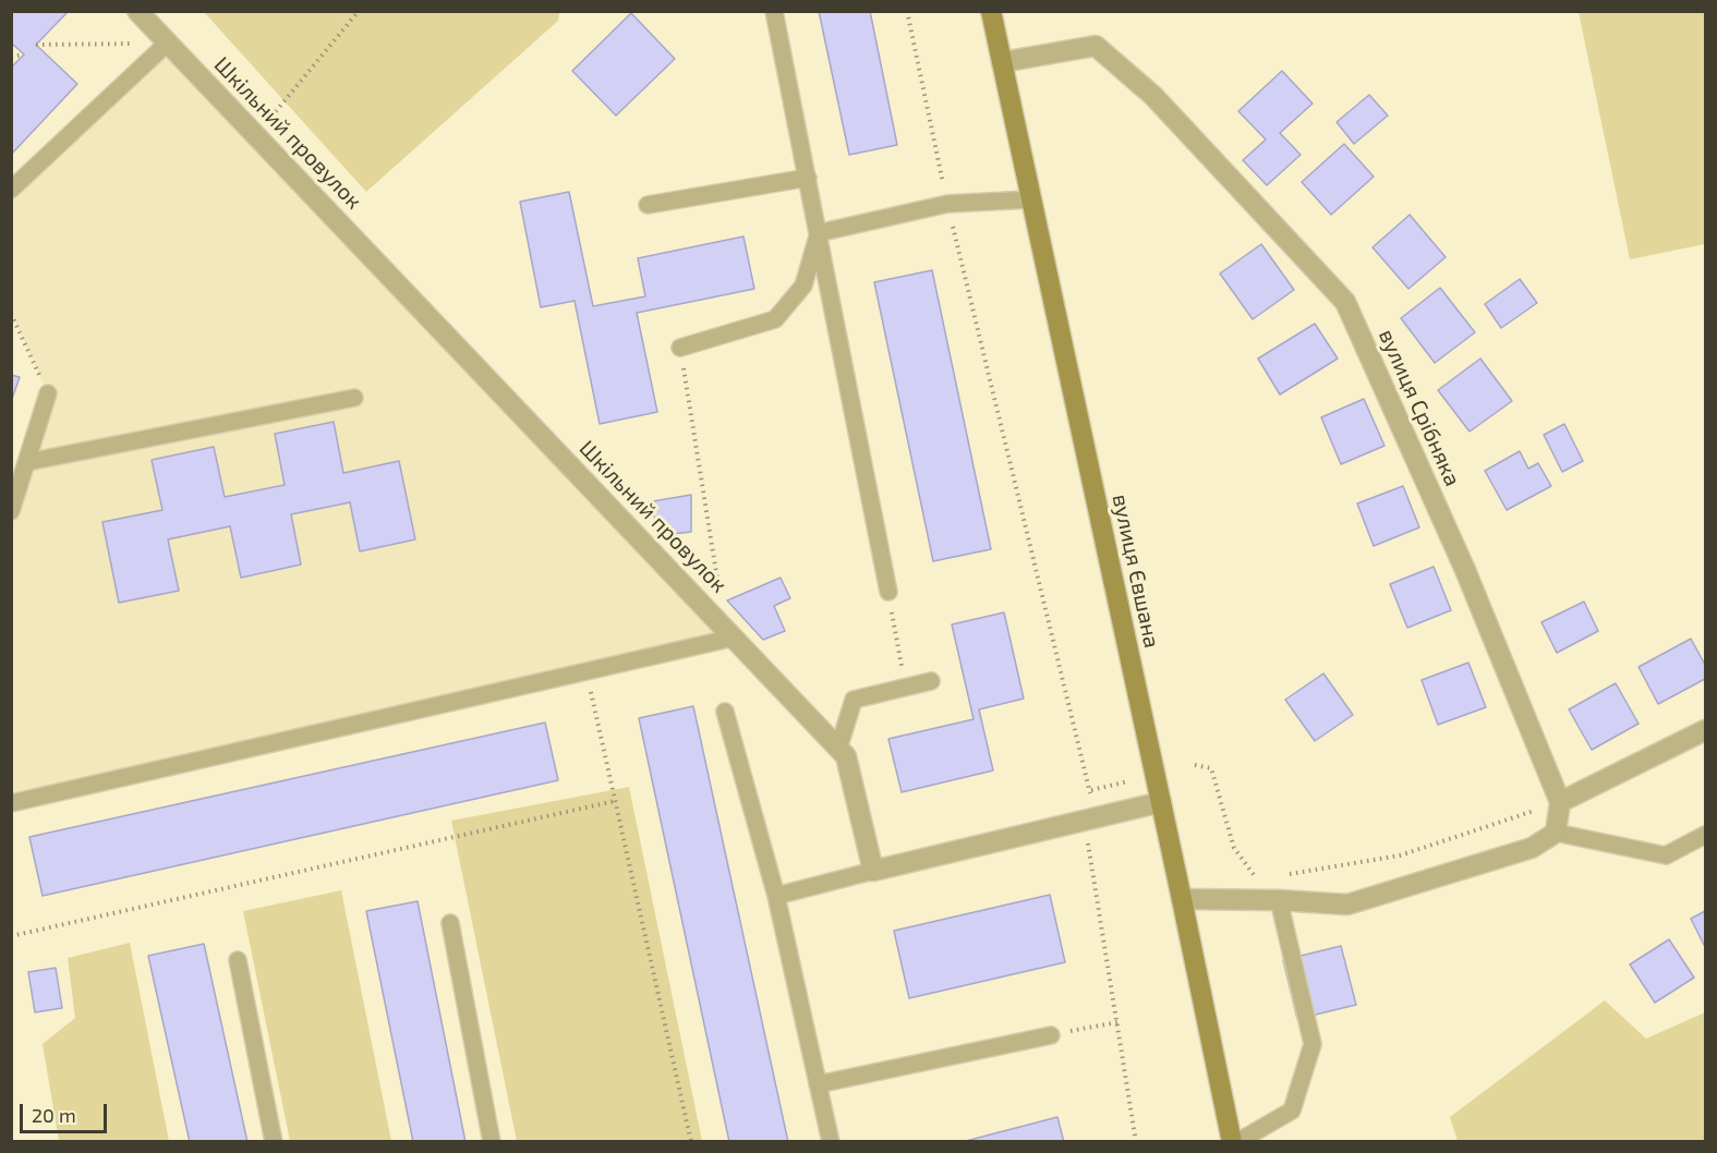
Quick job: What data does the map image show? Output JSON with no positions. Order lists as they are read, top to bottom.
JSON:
{
  "streets": {
    "main road": ["вулиця Євшана"],
    "street": ["Шкільний провулок", "вулиця Срібняка"]
  },
  "crossings": [
    ["вулиця Срібняка", "вулиця Євшана"]
  ],
  "scale_bar": "20 m"
}
